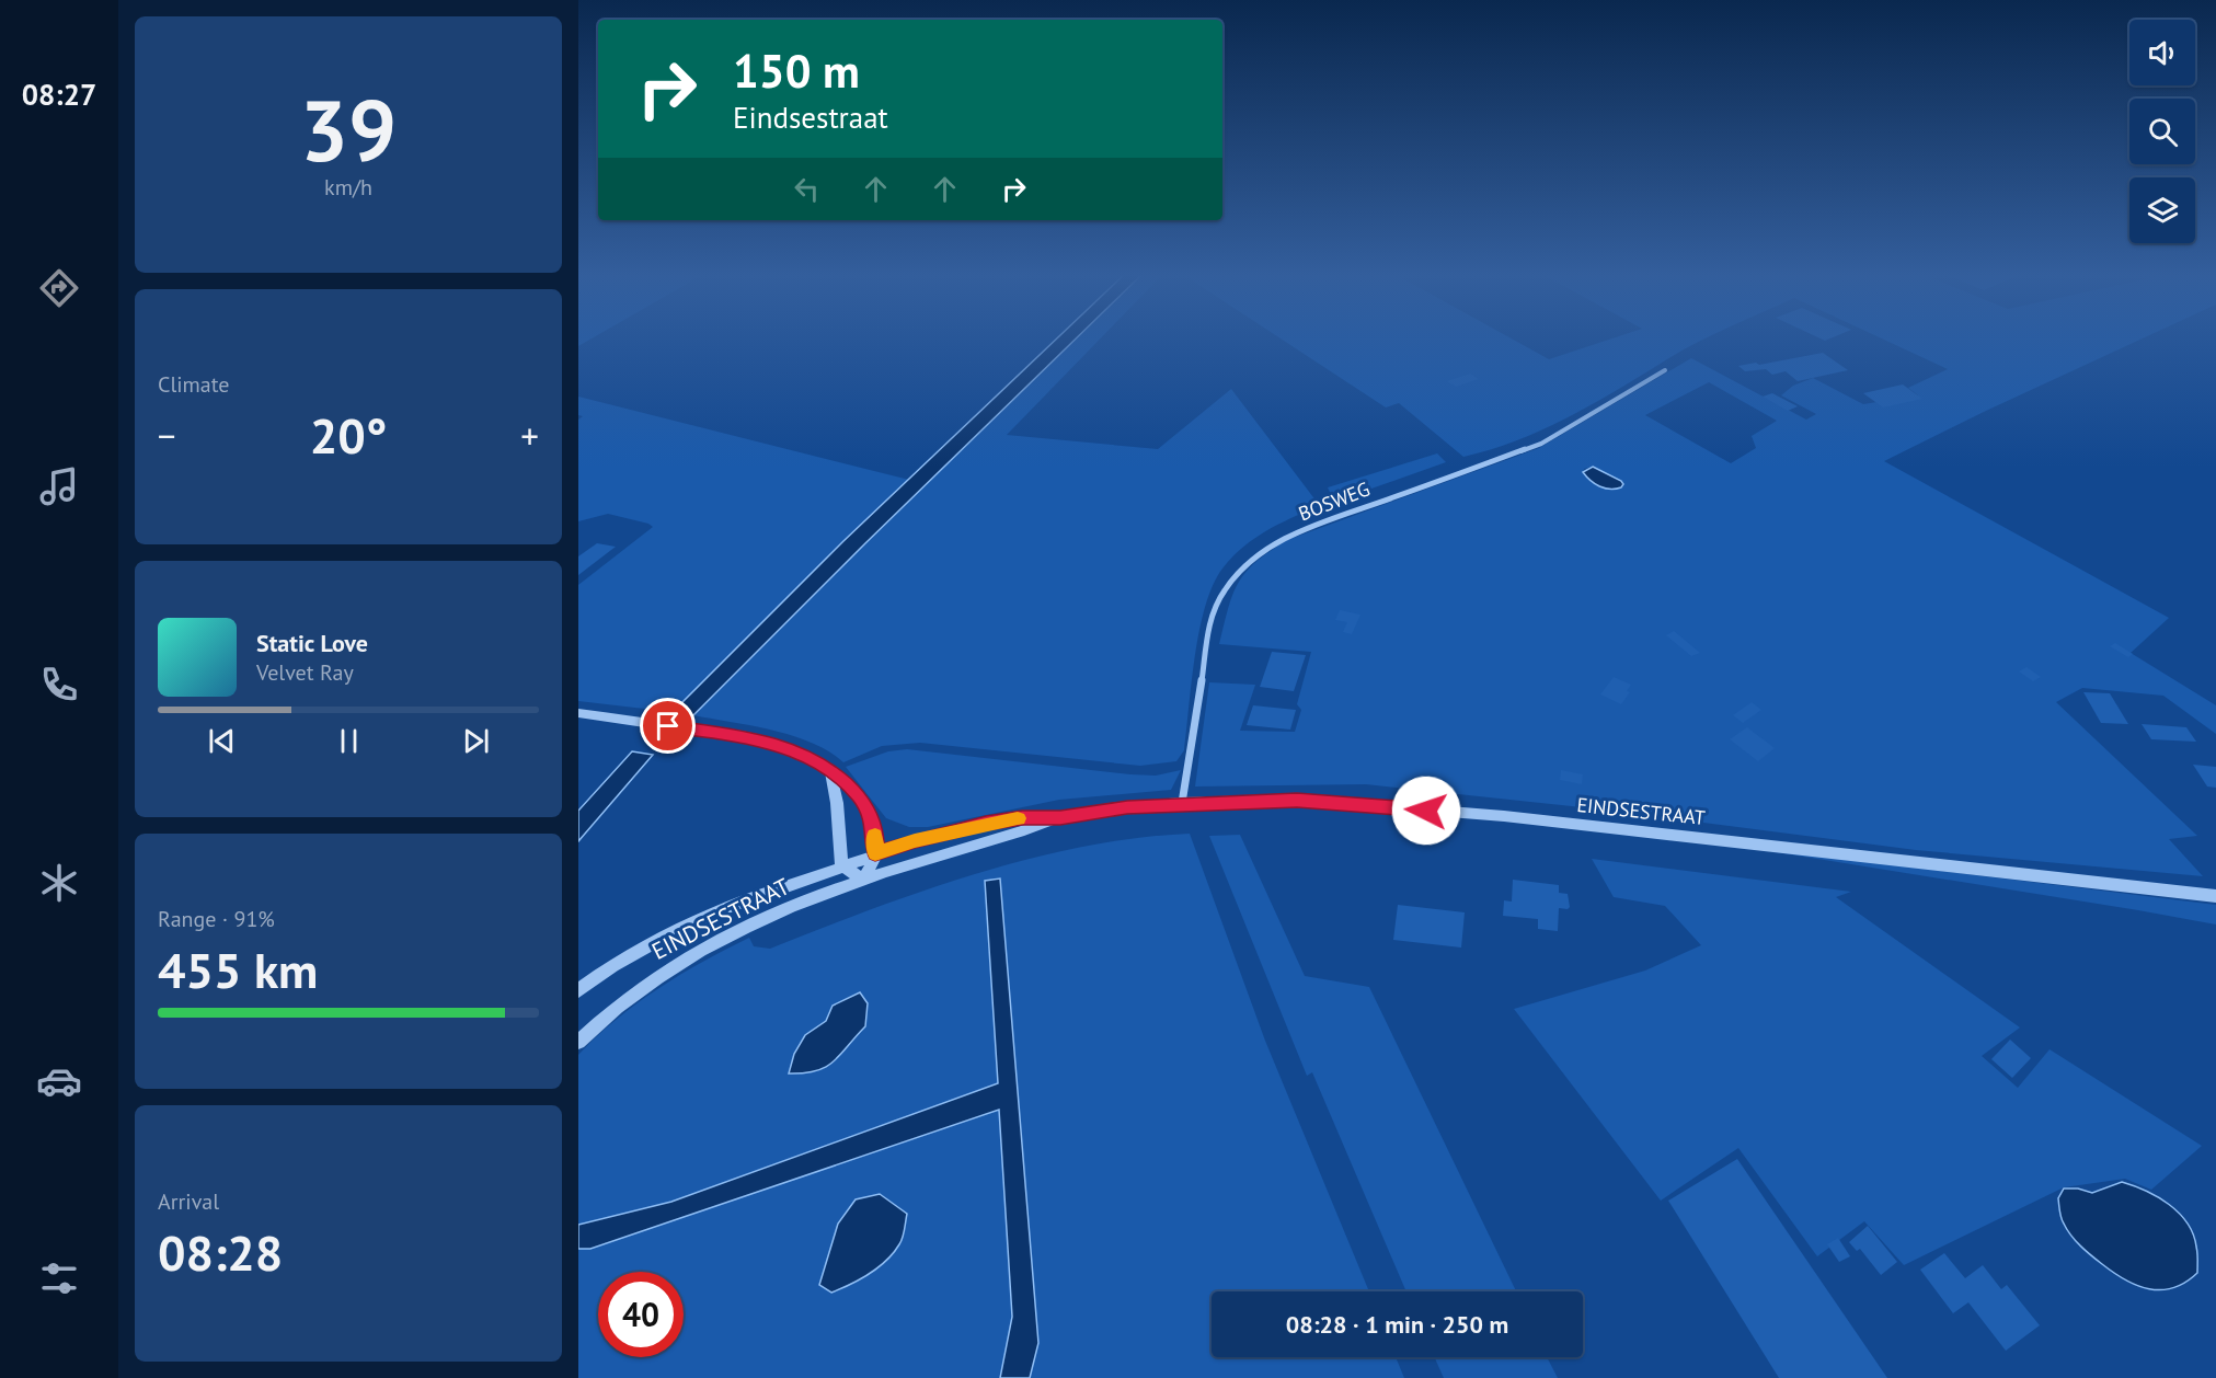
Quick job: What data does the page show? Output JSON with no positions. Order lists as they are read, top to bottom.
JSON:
{
  "streets": {
    "street": ["BOSWEG", "EINDSESTRAAT"]
  },
  "crossings": [
    ["BOSWEG", "EINDSESTRAAT"]
  ],
  "page": {
    "tabs": "08:27",
    "tile": [
      ["39", "km/h"],
      "Climate",
      ["Range · 91%", "455 km"],
      ["Arrival", "08:28"]
    ],
    "turn": ["150 m", "Eindsestraat"],
    "heat": ["−", "20°", "+"],
    "song": ["Static Love", "Velvet Ray"],
    "limit": "40",
    "trip": "08:28 · 1 min · 250 m"
  }
}
